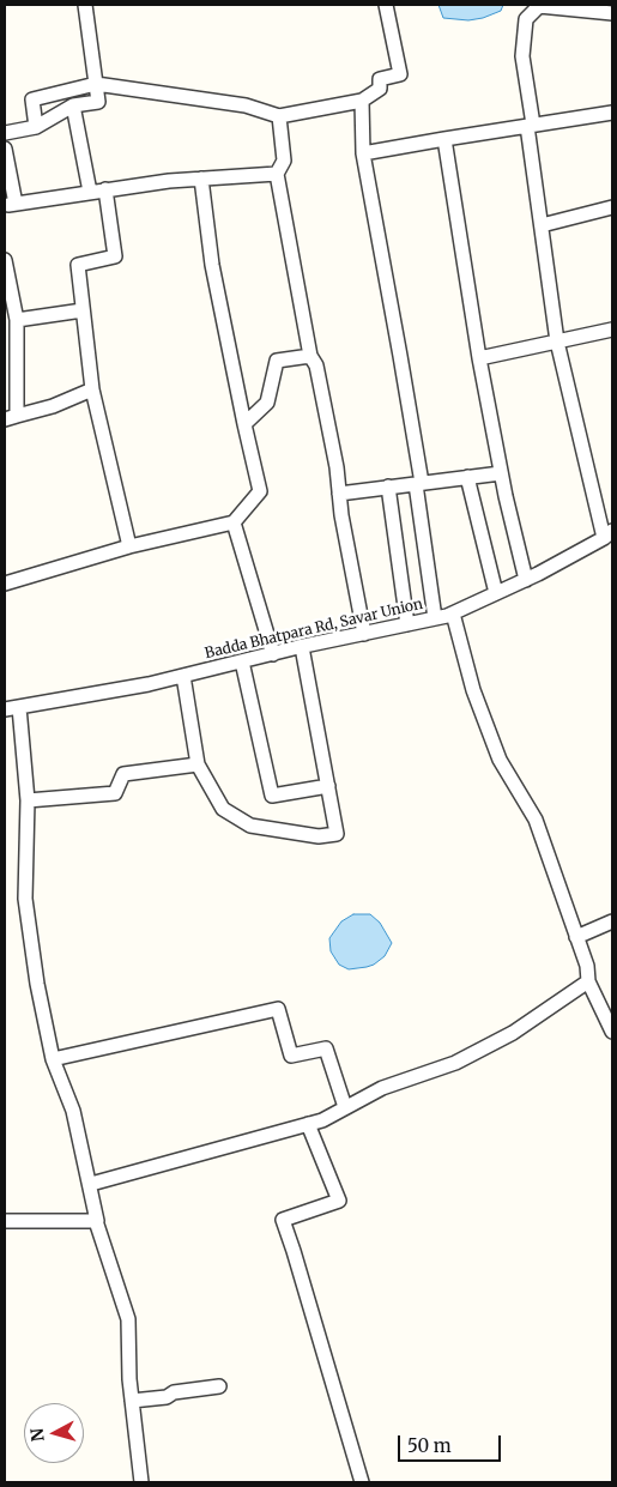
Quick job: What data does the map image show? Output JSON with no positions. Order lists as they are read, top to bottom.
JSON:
{
  "streets": {
    "street": ["Badda Bhatpara Rd, Savar Union"]
  },
  "scale_bar": "50 m",
  "north": "left"
}
